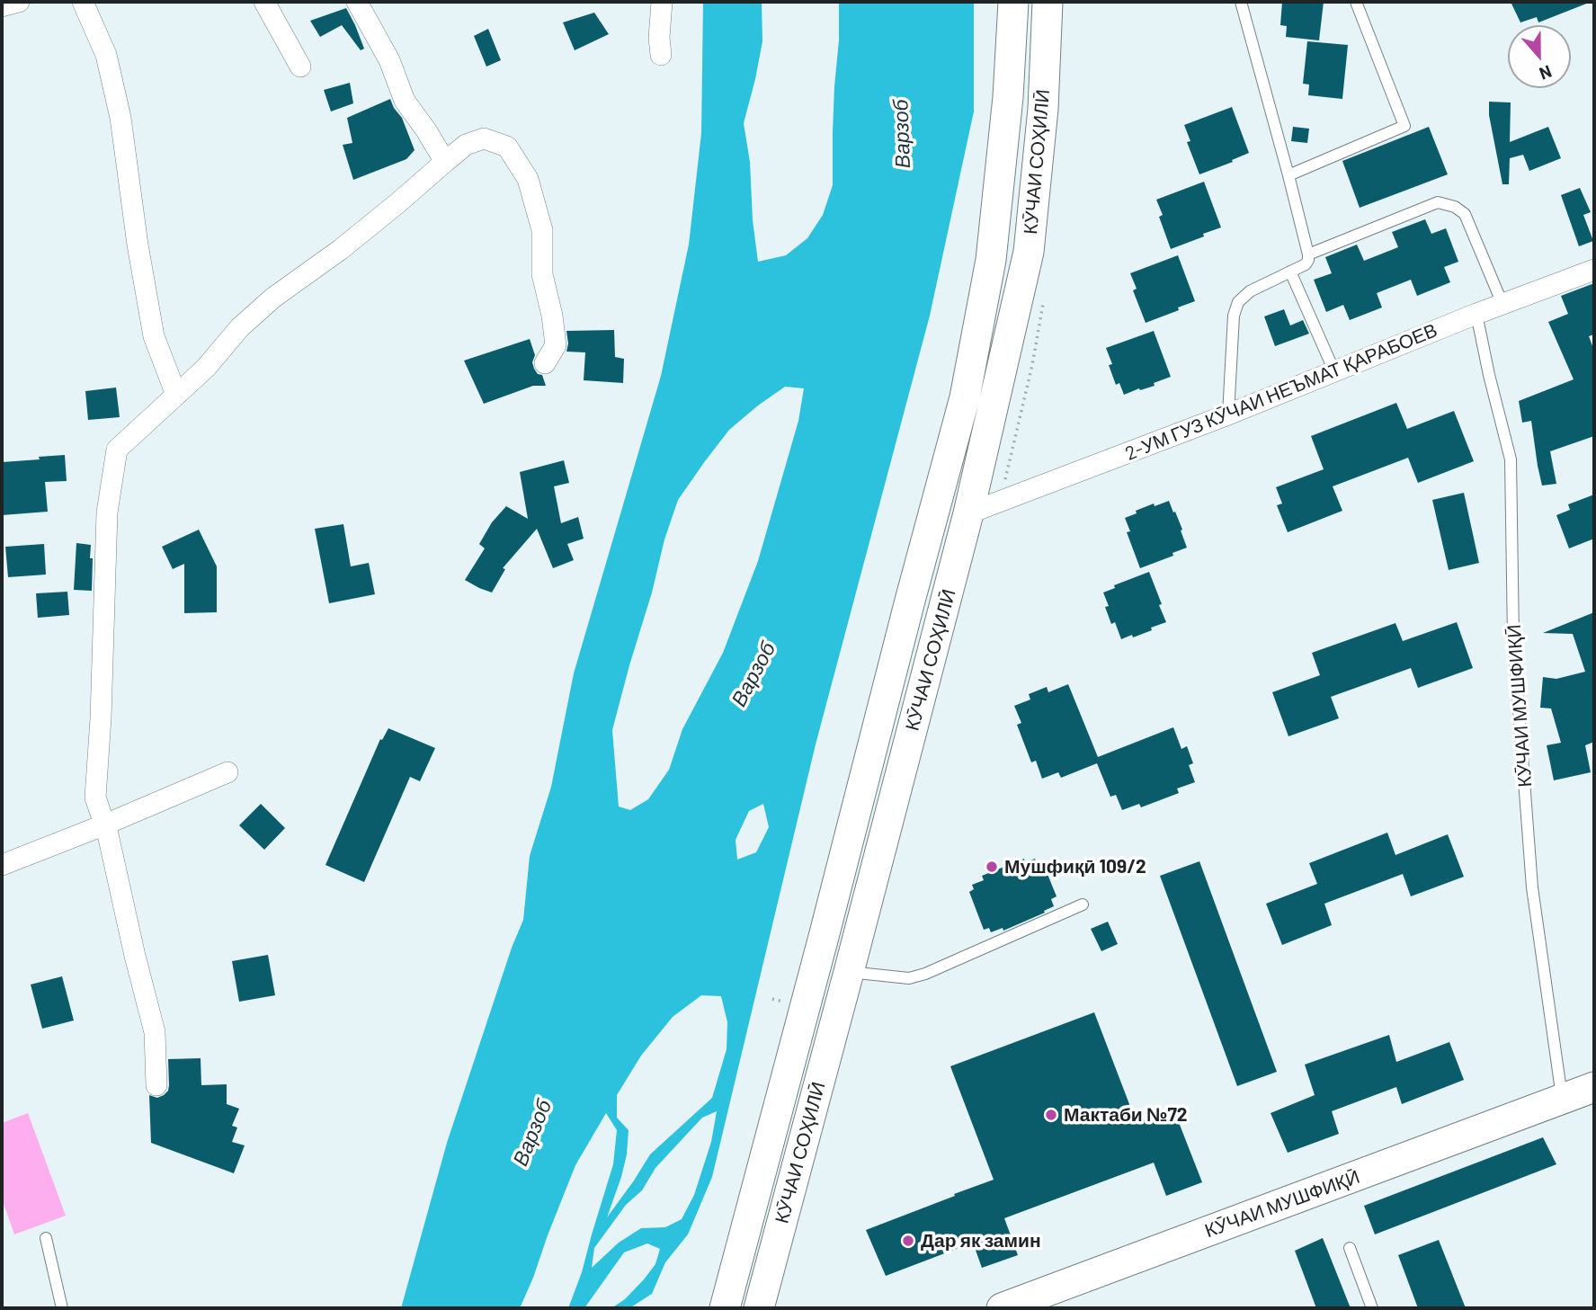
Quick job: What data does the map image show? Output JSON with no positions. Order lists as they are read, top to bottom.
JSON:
{
  "streets": {
    "main road": ["КӮЧАИ СОҲИЛӢ", "КӮЧАИ МУШФИҚӢ"],
    "street": ["2-УМ ГУЗ КӮЧАИ НЕЪМАТ ҚАРАБОЕВ"]
  },
  "crossings": [
    ["КӮЧАИ СОҲИЛӢ", "2-УМ ГУЗ КӮЧАИ НЕЪМАТ ҚАРАБОЕВ"],
    ["2-УМ ГУЗ КӮЧАИ НЕЪМАТ ҚАРАБОЕВ", "КӮЧАИ МУШФИҚӢ"]
  ],
  "water": ["Варзоб"],
  "places": ["Мушфиқӣ 109/2", "Мактаби №72", "Дар як замин"],
  "north": "bottom"
}
